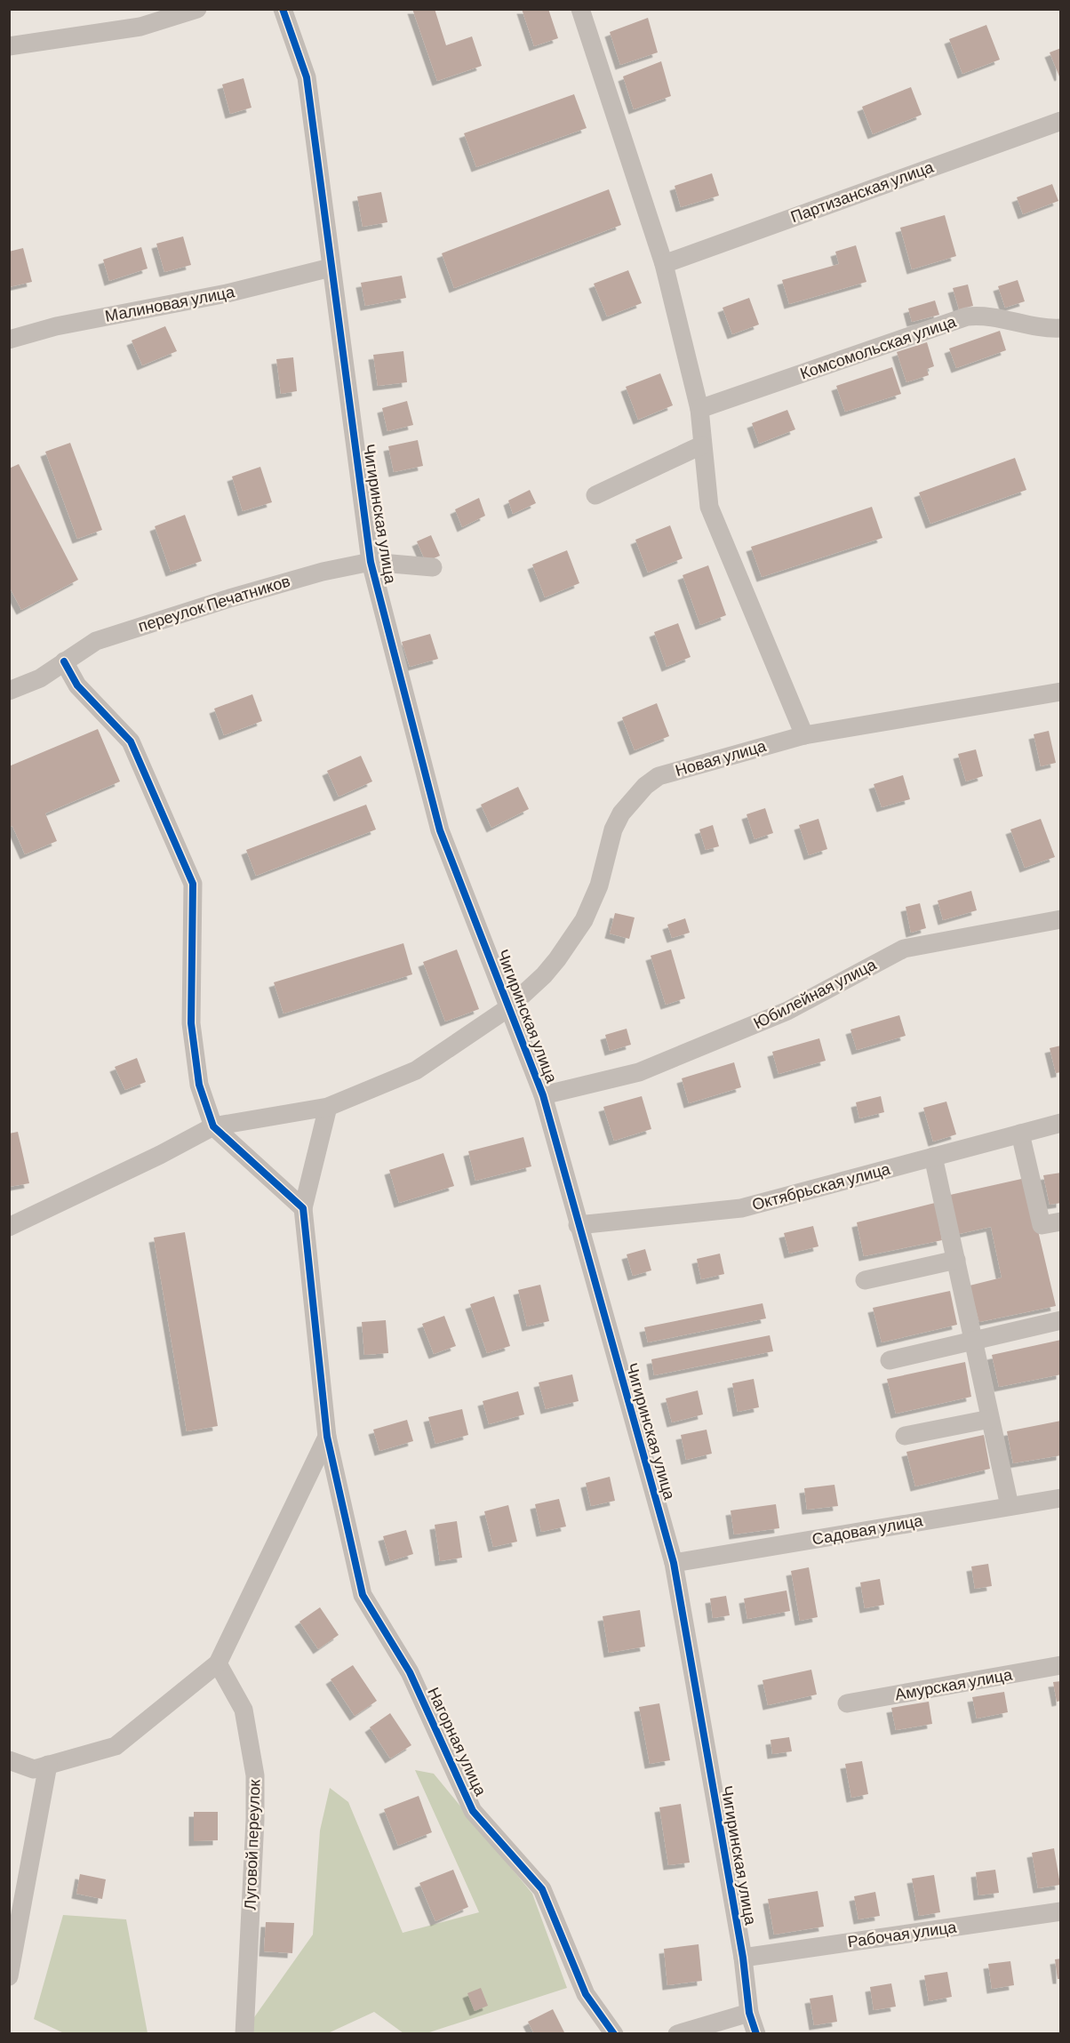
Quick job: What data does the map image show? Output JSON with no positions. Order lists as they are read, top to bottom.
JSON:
{
  "streets": {
    "street": [
      "Партизанская улица",
      "Малиновая улица",
      "Комсомольская улица",
      "Чигиринская улица",
      "переулок Печатников",
      "Новая улица",
      "Юбилейная улица",
      "Октябрьская улица",
      "Садовая улица",
      "Амурская улица",
      "Нагорная улица",
      "Луговой переулок",
      "Рабочая улица"
    ]
  },
  "crossings": [
    ["Малиновая улица", "Чигиринская улица"],
    ["Чигиринская улица", "переулок Печатников"],
    ["Чигиринская улица", "Новая улица"],
    ["Чигиринская улица", "Юбилейная улица"],
    ["Чигиринская улица", "Октябрьская улица"],
    ["Чигиринская улица", "Садовая улица"],
    ["Чигиринская улица", "Рабочая улица"],
    ["Новая улица", "Нагорная улица"]
  ]
}
